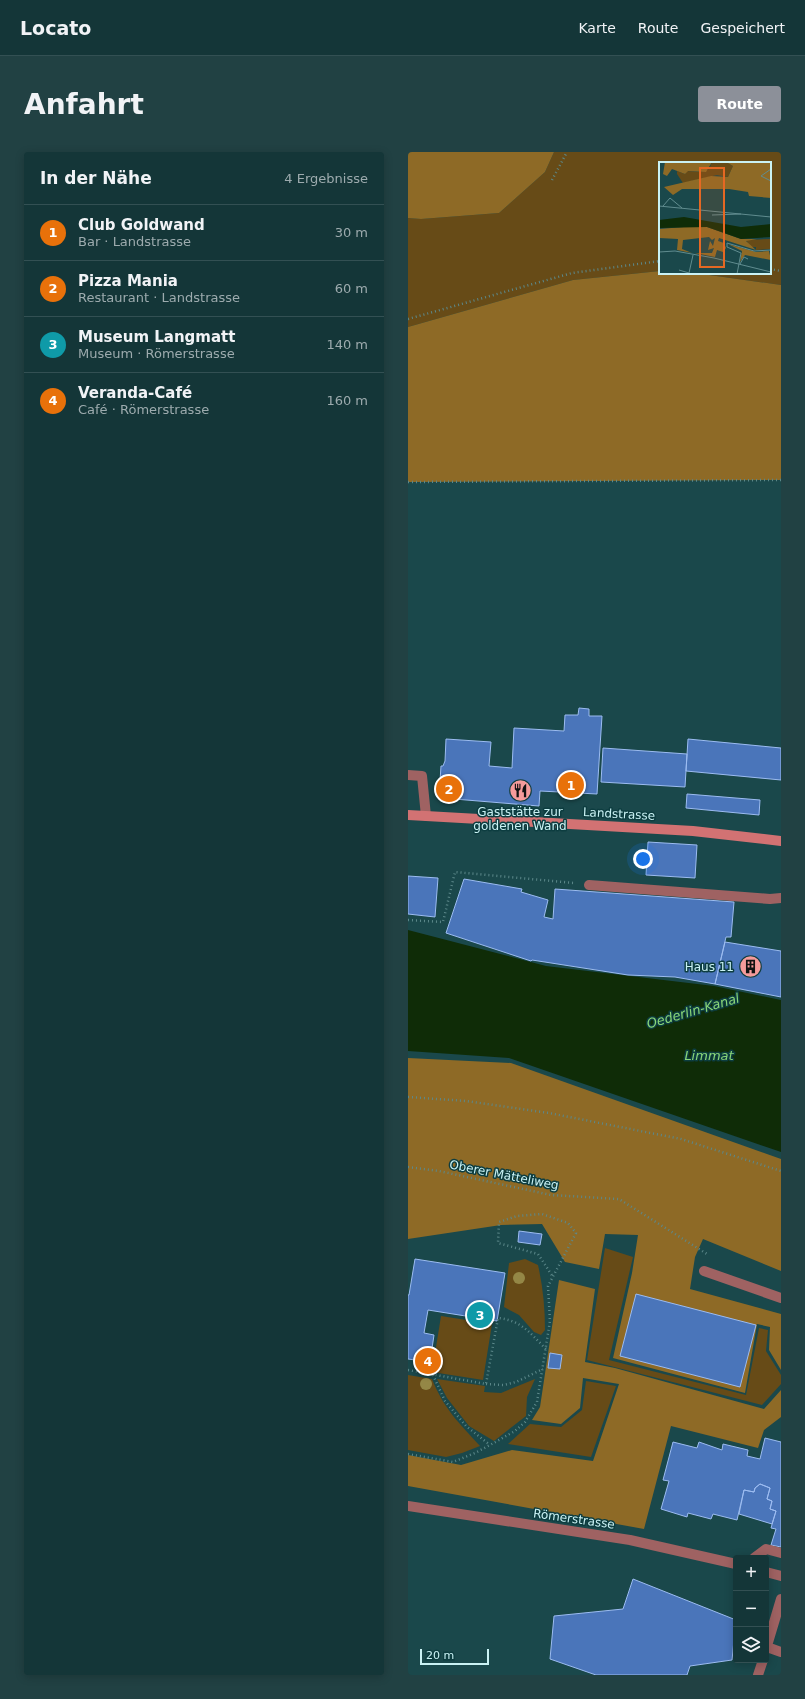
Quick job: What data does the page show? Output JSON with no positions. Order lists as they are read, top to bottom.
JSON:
{
  "streets": {
    "main road": ["Landstrasse"],
    "street": ["Römerstrasse"],
    "path": ["Oberer Mätteliweg"]
  },
  "water": ["Oederlin-Kanal", "Limmat"],
  "places": {
    "restaurant": ["Gaststätte zur goldenen Wand"],
    "building": ["Haus 11"]
  },
  "scale_bar": "20 m",
  "page": {
    "header": "Locato",
    "nav": ["Karte", "Route", "Gespeichert"],
    "buttons": "Route",
    "title": "Anfahrt",
    "heading": ["In der Nähe", "4 Ergebnisse"],
    "list": [
      {
        "mark": "1",
        "name": "Club Goldwand",
        "note": "Bar · Landstrasse",
        "value": "30 m"
      },
      {
        "mark": "2",
        "name": "Pizza Mania",
        "note": "Restaurant · Landstrasse",
        "value": "60 m"
      },
      {
        "mark": "3",
        "name": "Museum Langmatt",
        "note": "Museum · Römerstrasse",
        "value": "140 m"
      },
      {
        "mark": "4",
        "name": "Veranda-Café",
        "note": "Café · Römerstrasse",
        "value": "160 m"
      }
    ],
    "pins": [
      "1",
      "2",
      "3",
      "4"
    ],
    "map_buttons": ["+", "−"],
    "scale": "20 m"
  }
}
